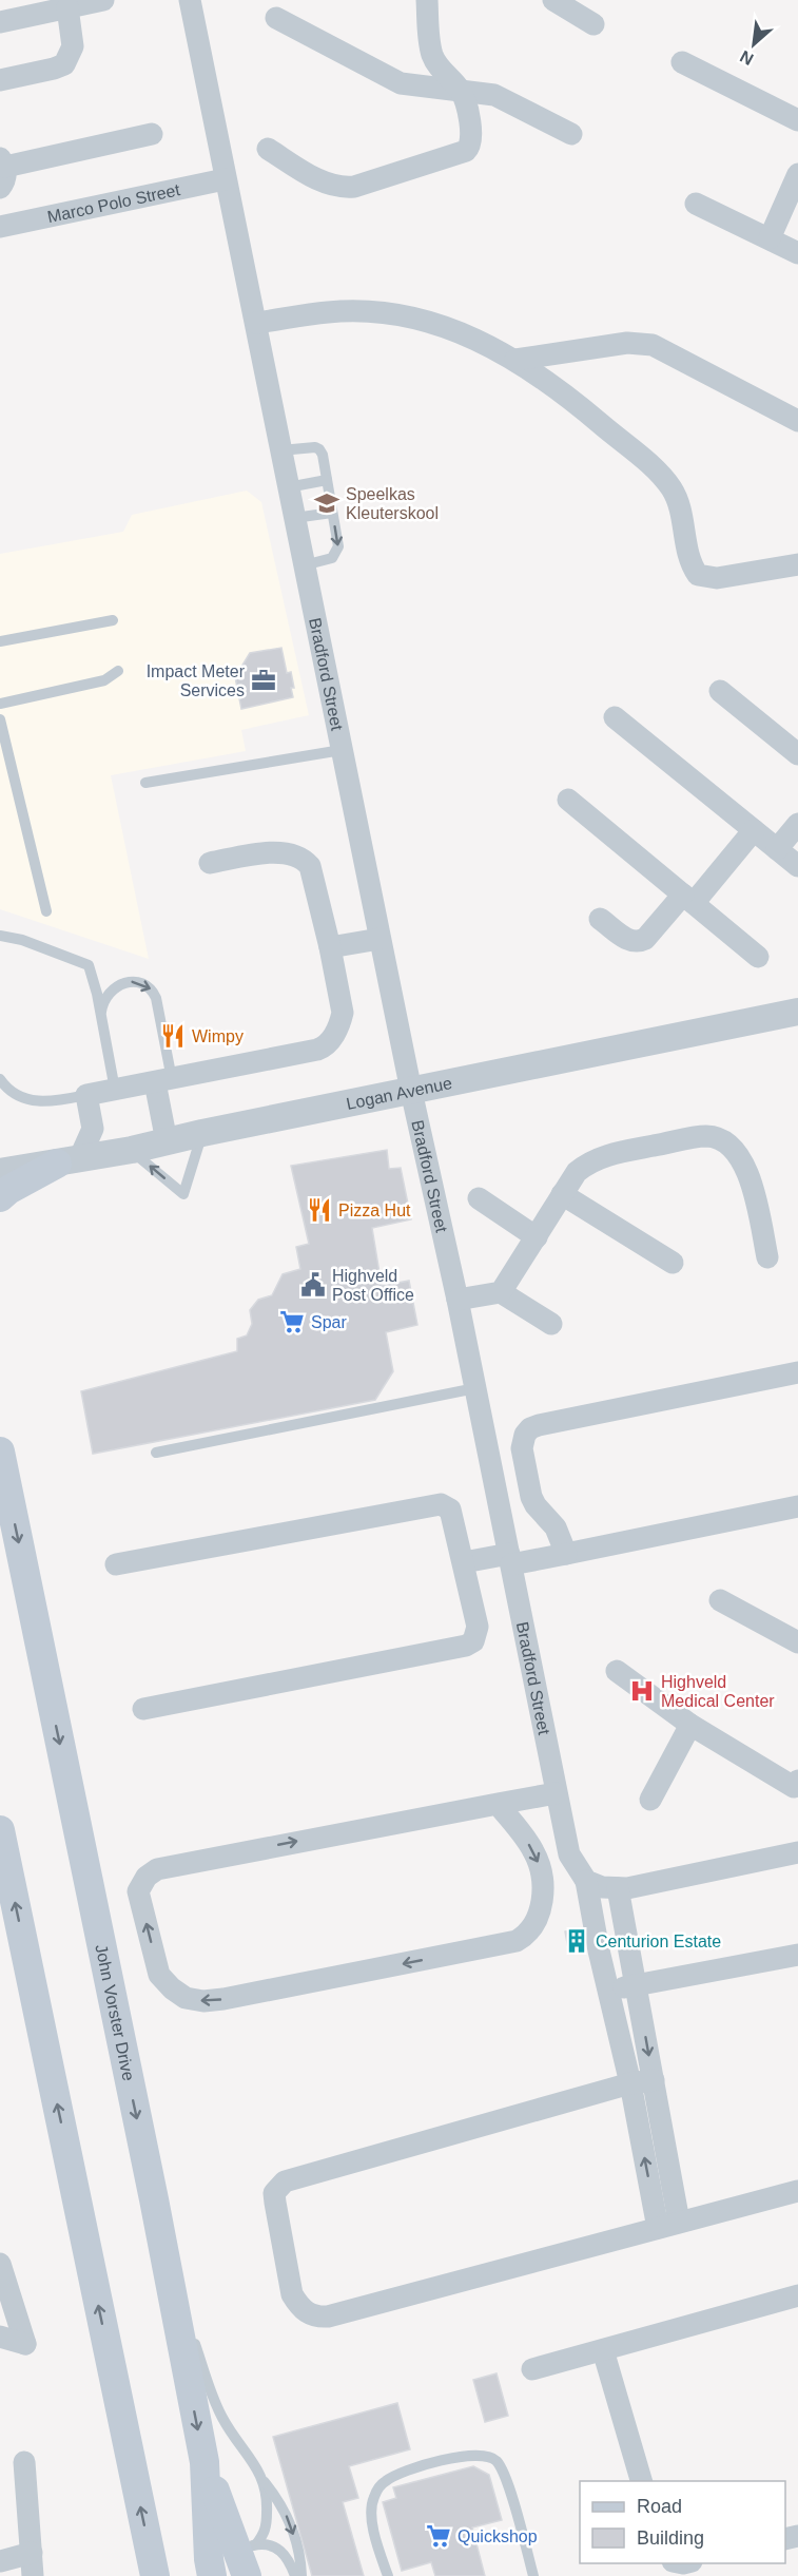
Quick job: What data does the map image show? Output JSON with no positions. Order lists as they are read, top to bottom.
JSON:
{
  "streets": {
    "main road": ["John Vorster Drive"],
    "street": ["Marco Polo Street", "Bradford Street", "Logan Avenue"]
  },
  "crossings": [
    ["Marco Polo Street", "Bradford Street"],
    ["Bradford Street", "Logan Avenue"]
  ],
  "places": {
    "school or university": ["Speelkas Kleuterskool"],
    "office": ["Impact Meter Services"],
    "restaurant": ["Wimpy", "Pizza Hut"],
    "public building": ["Highveld Post Office"],
    "supermarket": ["Spar", "Quickshop"],
    "hospital": ["Highveld Medical Center"],
    "building": ["Centurion Estate"]
  },
  "legend": ["Road", "Building"],
  "north": "bottom left"
}
